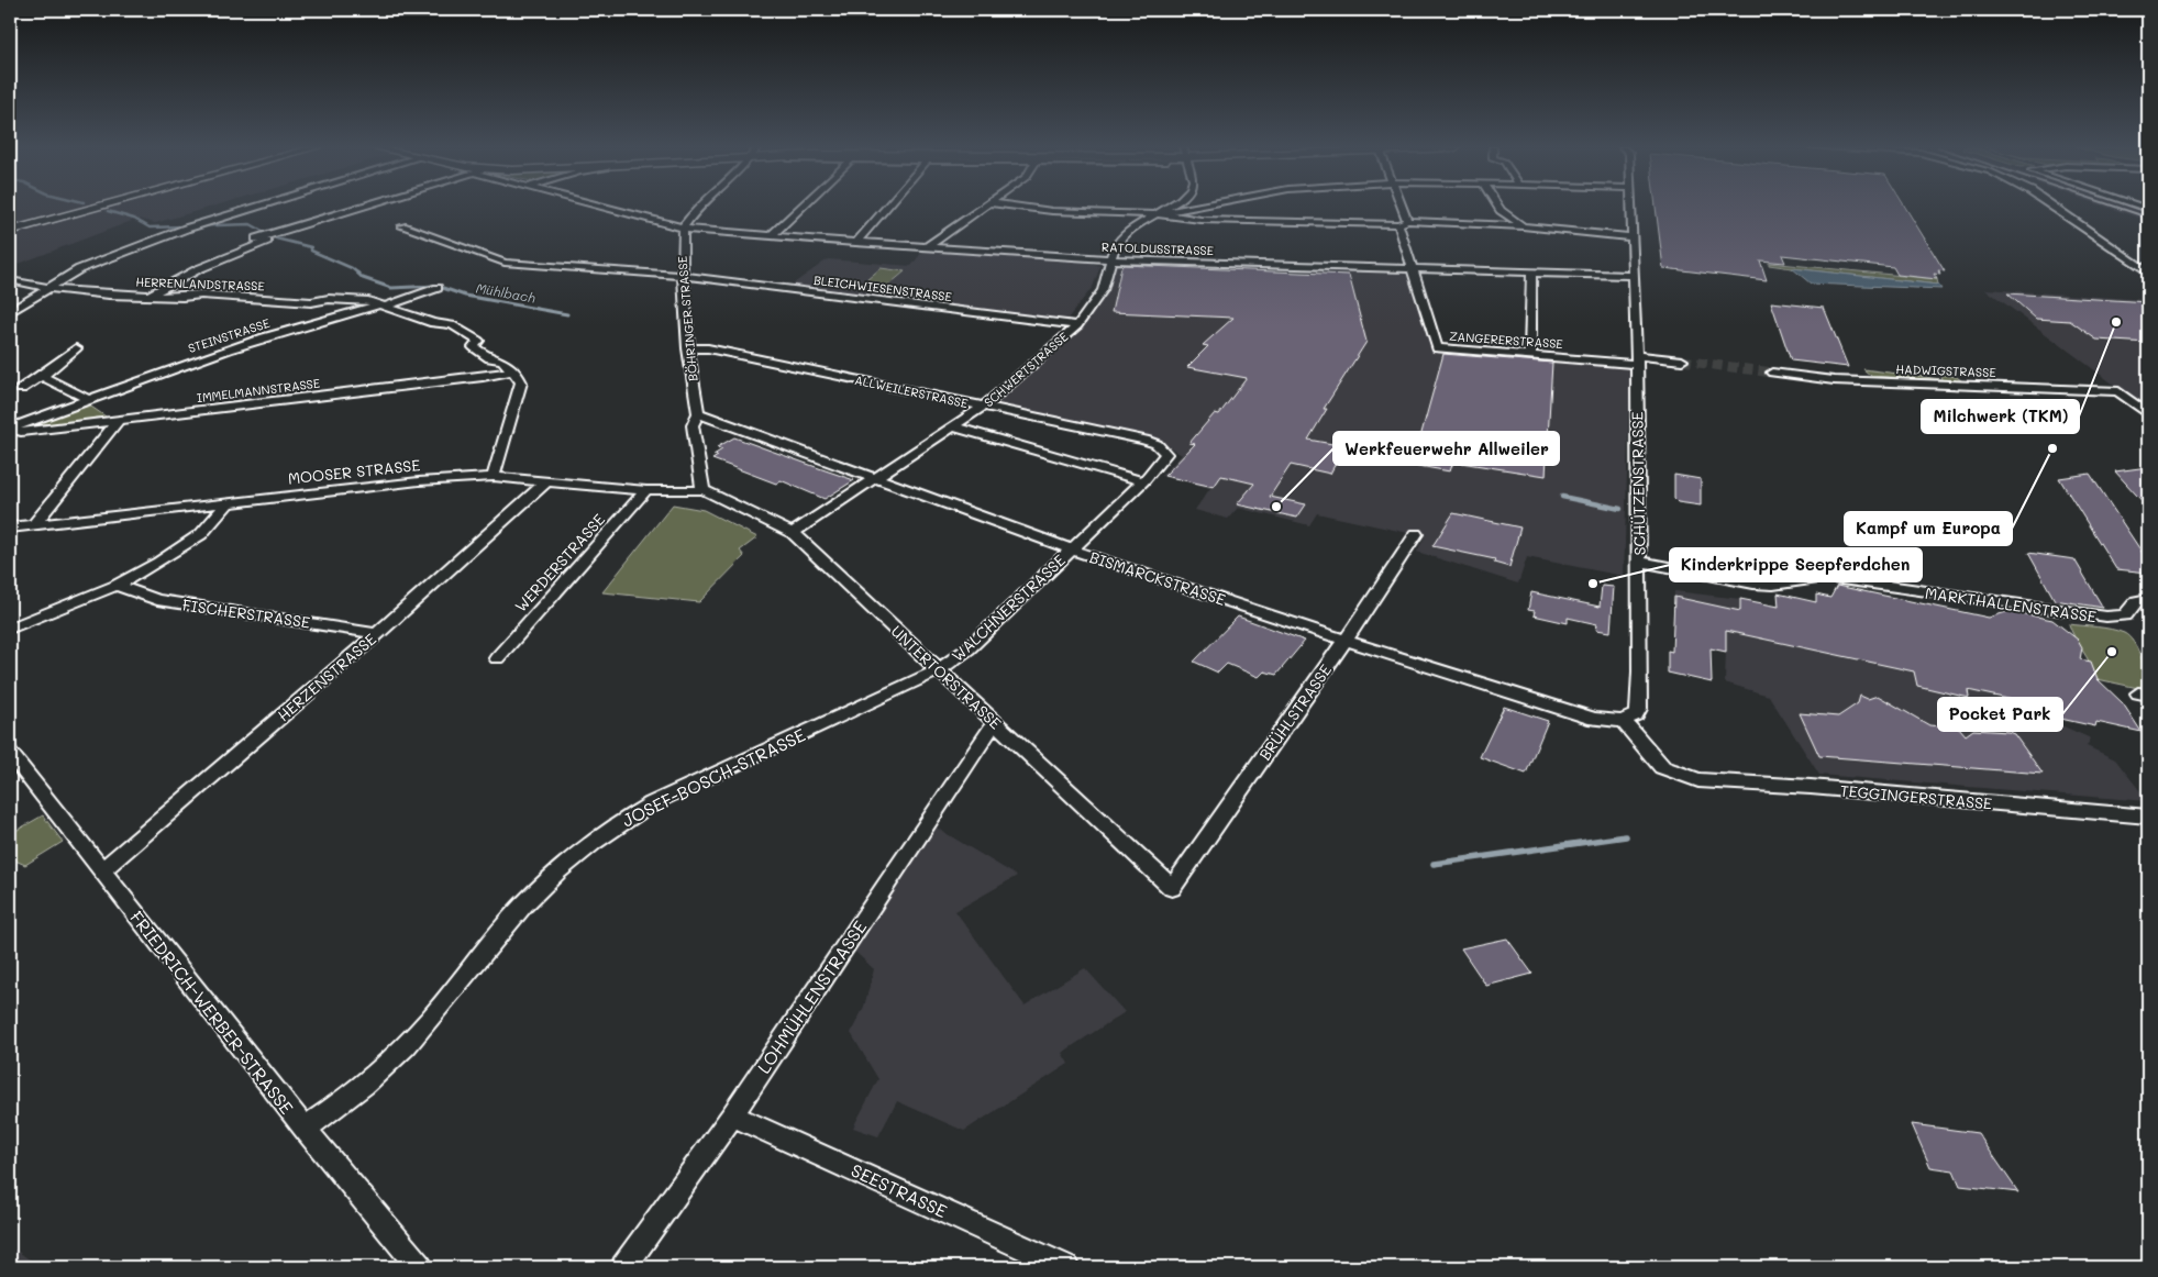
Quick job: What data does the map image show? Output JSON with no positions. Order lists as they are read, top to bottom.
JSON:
{
  "streets": {
    "street": [
      "RATOLDUSSTRASSE",
      "HERRENLANDSTRASSE",
      "BLEICHWIESENSTRASSE",
      "BÖHRINGER STRASSE",
      "STEINSTRASSE",
      "ZANGERERSTRASSE",
      "SCHWERTSTRASSE",
      "HADWIGSTRASSE",
      "IMMELMANNSTRASSE",
      "ALLWEILERSTRASSE",
      "MOOSER STRASSE",
      "SCHÜTZENSTRASSE",
      "WERDERSTRASSE",
      "BISMARCKSTRASSE",
      "MARKTHALLENSTRASSE",
      "WALCHNERSTRASSE",
      "FISCHERSTRASSE",
      "HERZENSTRASSE",
      "UNTERTORSTRASSE",
      "BRÜHLSTRASSE",
      "JOSEF-BOSCH-STRASSE",
      "TEGGINGERSTRASSE",
      "LOHMÜHLENSTRASSE",
      "FRIEDRICH-WERBER-STRASSE",
      "SEESTRASSE"
    ]
  },
  "crossings": [
    ["RATOLDUSSTRASSE", "BÖHRINGER STRASSE"],
    ["RATOLDUSSTRASSE", "ZANGERERSTRASSE"],
    ["RATOLDUSSTRASSE", "SCHWERTSTRASSE"],
    ["RATOLDUSSTRASSE", "SCHÜTZENSTRASSE"],
    ["HERRENLANDSTRASSE", "STEINSTRASSE"],
    ["HERRENLANDSTRASSE", "IMMELMANNSTRASSE"],
    ["BLEICHWIESENSTRASSE", "BÖHRINGER STRASSE"],
    ["BLEICHWIESENSTRASSE", "SCHWERTSTRASSE"],
    ["BÖHRINGER STRASSE", "ALLWEILERSTRASSE"],
    ["BÖHRINGER STRASSE", "MOOSER STRASSE"],
    ["BÖHRINGER STRASSE", "BISMARCKSTRASSE"],
    ["BÖHRINGER STRASSE", "UNTERTORSTRASSE"],
    ["STEINSTRASSE", "IMMELMANNSTRASSE"],
    ["ZANGERERSTRASSE", "SCHÜTZENSTRASSE"],
    ["SCHWERTSTRASSE", "ALLWEILERSTRASSE"],
    ["SCHWERTSTRASSE", "BISMARCKSTRASSE"],
    ["SCHWERTSTRASSE", "UNTERTORSTRASSE"],
    ["ALLWEILERSTRASSE", "WALCHNERSTRASSE"],
    ["MOOSER STRASSE", "WERDERSTRASSE"],
    ["MOOSER STRASSE", "HERZENSTRASSE"],
    ["MOOSER STRASSE", "UNTERTORSTRASSE"],
    ["SCHÜTZENSTRASSE", "BISMARCKSTRASSE"],
    ["SCHÜTZENSTRASSE", "MARKTHALLENSTRASSE"],
    ["SCHÜTZENSTRASSE", "TEGGINGERSTRASSE"],
    ["BISMARCKSTRASSE", "WALCHNERSTRASSE"],
    ["BISMARCKSTRASSE", "BRÜHLSTRASSE"],
    ["BISMARCKSTRASSE", "TEGGINGERSTRASSE"],
    ["WALCHNERSTRASSE", "UNTERTORSTRASSE"],
    ["WALCHNERSTRASSE", "JOSEF-BOSCH-STRASSE"],
    ["FISCHERSTRASSE", "HERZENSTRASSE"],
    ["HERZENSTRASSE", "FRIEDRICH-WERBER-STRASSE"],
    ["UNTERTORSTRASSE", "BRÜHLSTRASSE"],
    ["UNTERTORSTRASSE", "JOSEF-BOSCH-STRASSE"],
    ["UNTERTORSTRASSE", "LOHMÜHLENSTRASSE"],
    ["JOSEF-BOSCH-STRASSE", "FRIEDRICH-WERBER-STRASSE"],
    ["LOHMÜHLENSTRASSE", "SEESTRASSE"]
  ],
  "water": ["Mühlbach"],
  "places": [
    "Milchwerk (TKM)",
    "Kampf um Europa",
    "Werkfeuerwehr Allweiler",
    "Kinderkrippe Seepferdchen",
    "Pocket Park"
  ]
}
